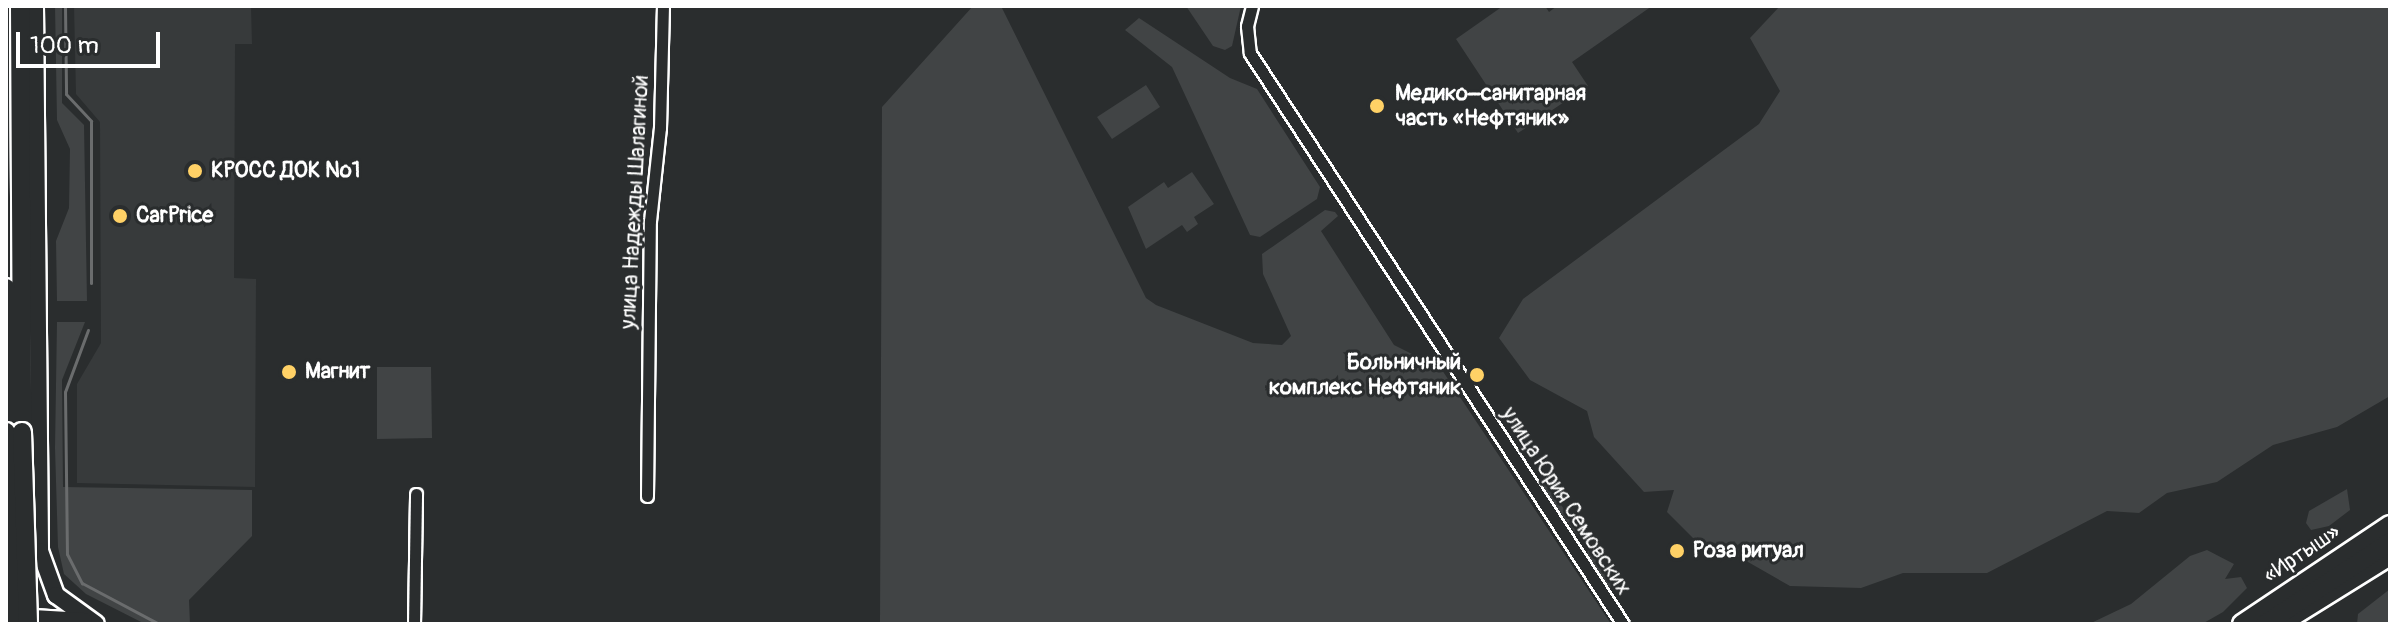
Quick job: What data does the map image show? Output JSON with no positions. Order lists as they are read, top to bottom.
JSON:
{
  "streets": {
    "highway": ["«Иртыш»"],
    "street": ["улица Надежды Шалагиной", "улица Юрия Семовских"]
  },
  "places": [
    "Медико–санитарная часть «Нефтяник»",
    "КРОСС ДОК №1",
    "CarPrice",
    "Магнит",
    "Больничный комплекс Нефтяник",
    "Роза ритуал"
  ],
  "scale_bar": "100 m"
}
